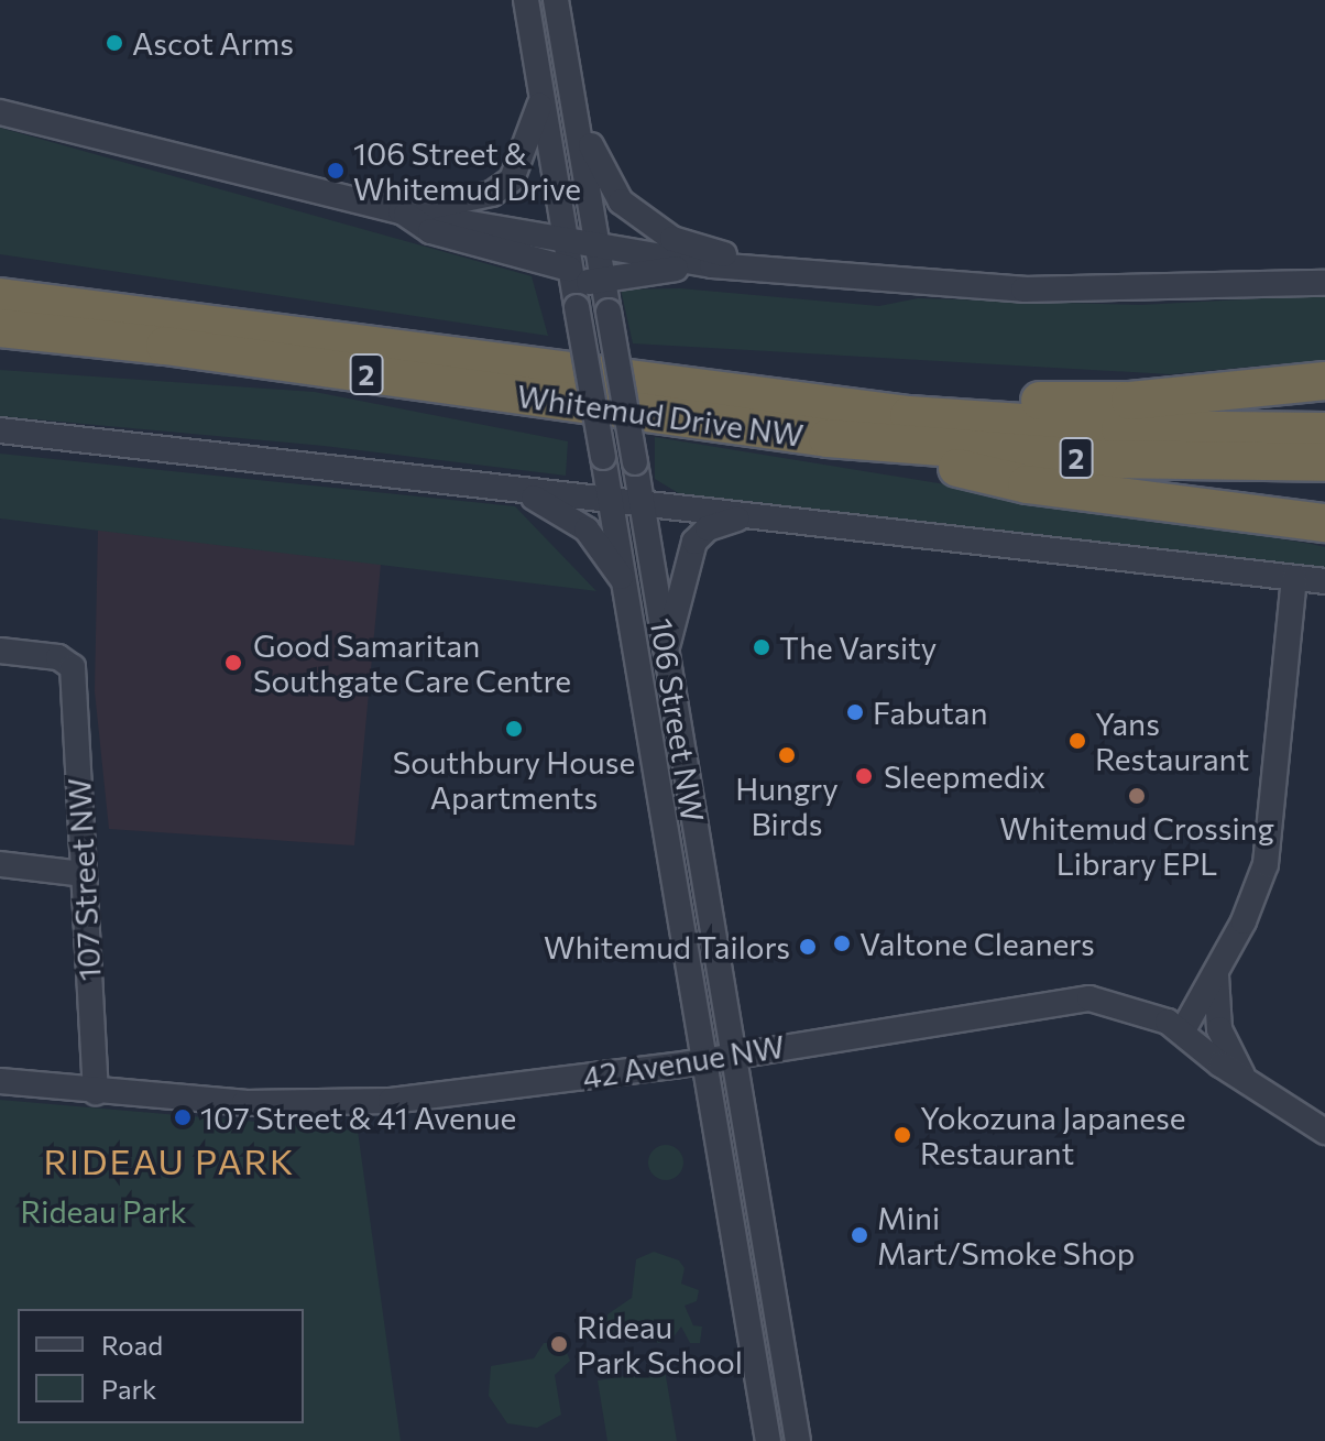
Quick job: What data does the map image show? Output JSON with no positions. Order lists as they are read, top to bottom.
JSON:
{
  "streets": {
    "highway": ["2", "Whitemud Drive NW"],
    "street": ["106 Street NW", "107 Street NW", "42 Avenue NW"]
  },
  "crossings": [
    ["106 Street NW", "42 Avenue NW"],
    ["107 Street NW", "42 Avenue NW"]
  ],
  "districts": ["RIDEAU PARK"],
  "parks": ["Rideau Park"],
  "places": [
    "Ascot Arms",
    "106 Street & Whitemud Drive",
    "The Varsity",
    "Good Samaritan Southgate Care Centre",
    "Fabutan",
    "Southbury House Apartments",
    "Yans Restaurant",
    "Hungry Birds",
    "Sleepmedix",
    "Whitemud Crossing Library EPL",
    "Valtone Cleaners",
    "Whitemud Tailors",
    "107 Street & 41 Avenue",
    "Yokozuna Japanese Restaurant",
    "Mini Mart/Smoke Shop",
    "Rideau Park School"
  ],
  "legend": ["Road", "Park"]
}
